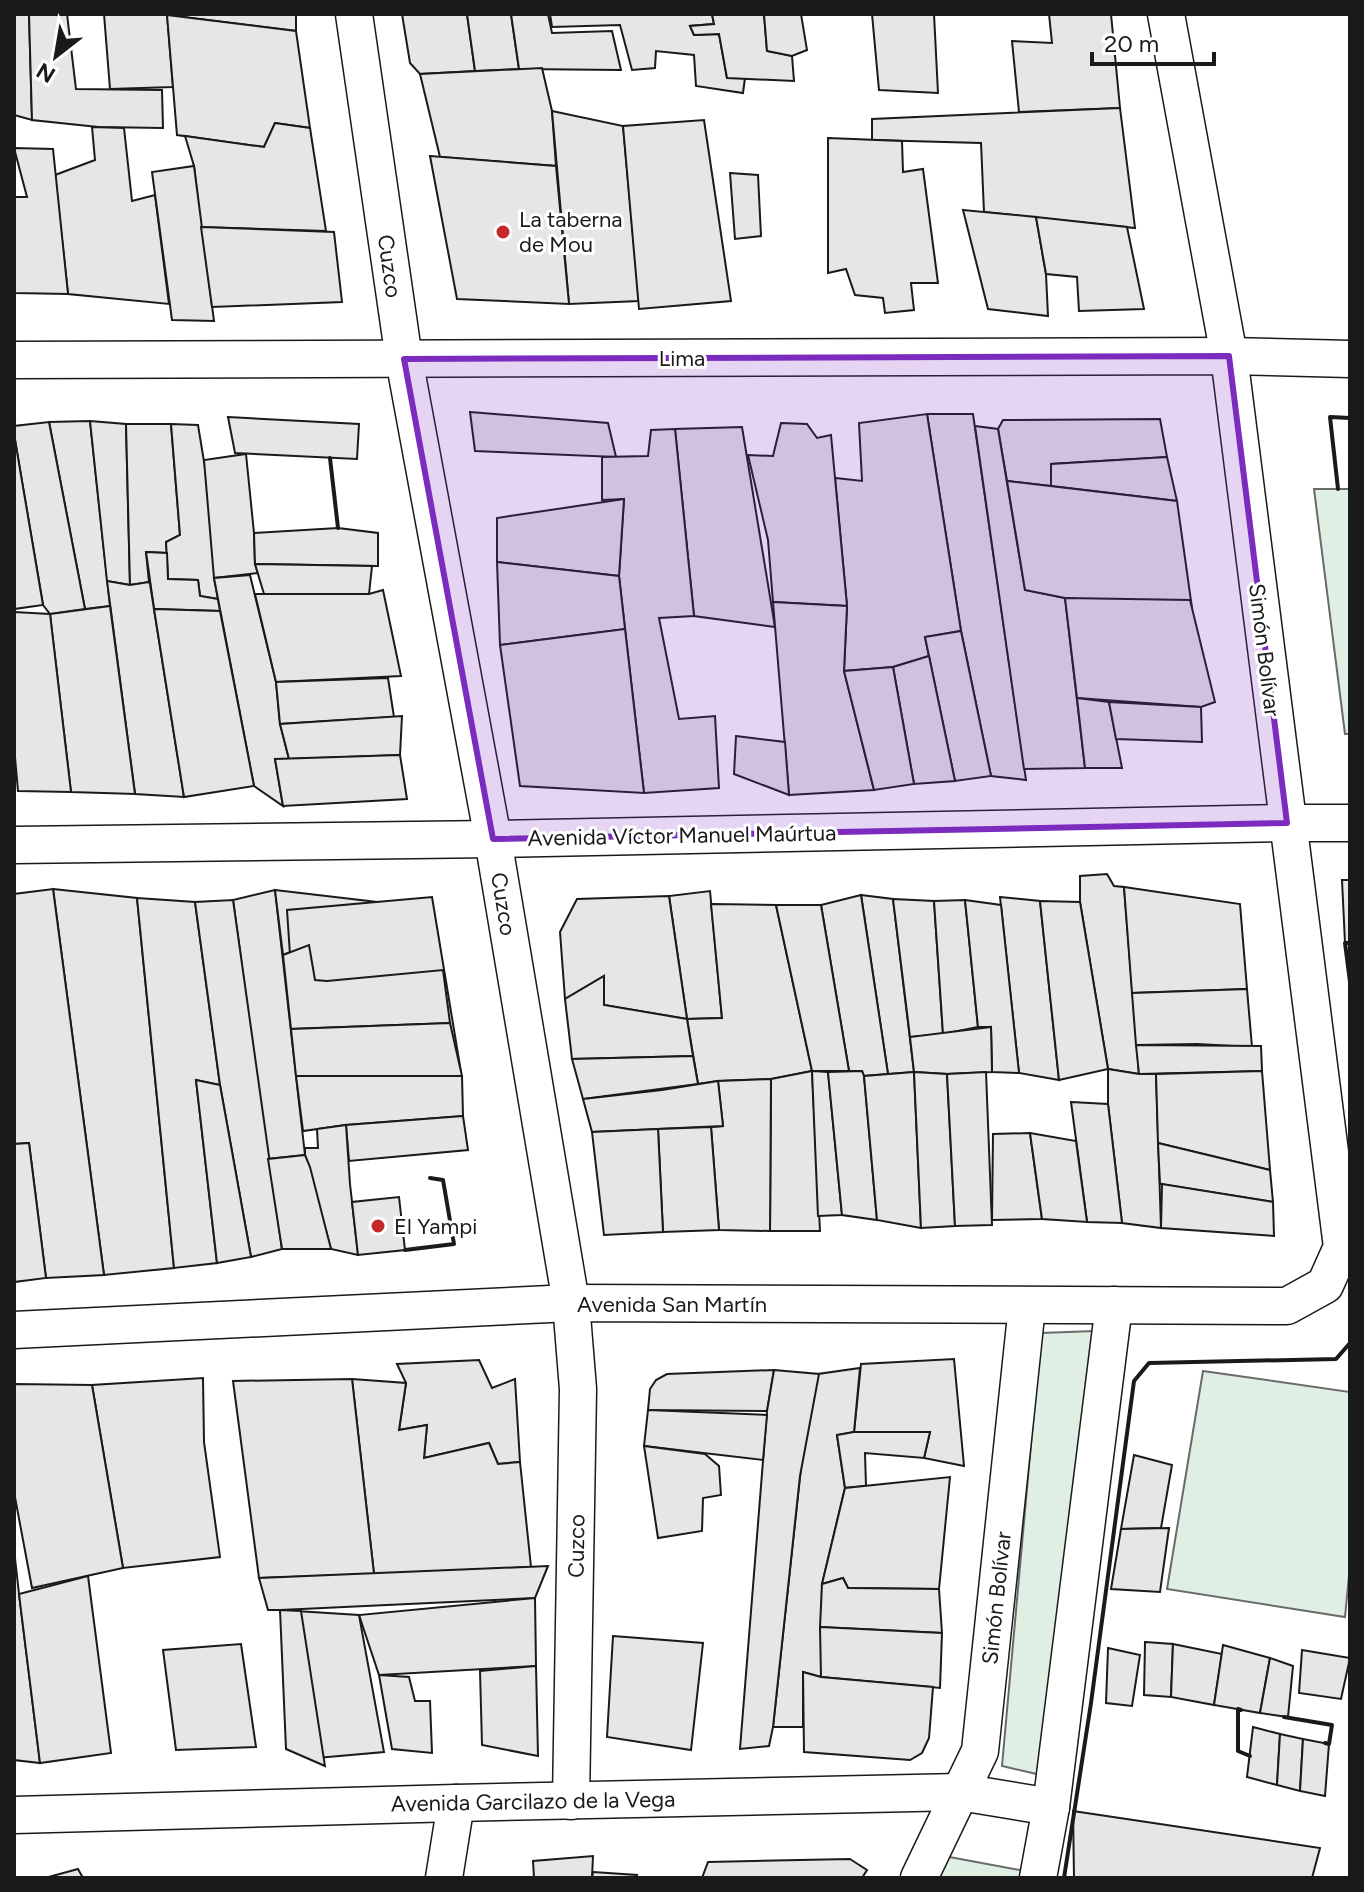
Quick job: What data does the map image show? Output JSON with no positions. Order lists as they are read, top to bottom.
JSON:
{
  "streets": {
    "street": [
      "Cuzco",
      "Lima",
      "Simón Bolívar",
      "Avenida Víctor Manuel Maúrtua",
      "Avenida San Martín",
      "Avenida Garcilazo de la Vega"
    ]
  },
  "crossings": [
    ["Cuzco", "Lima"],
    ["Cuzco", "Avenida Víctor Manuel Maúrtua"],
    ["Cuzco", "Avenida San Martín"],
    ["Cuzco", "Avenida Garcilazo de la Vega"],
    ["Lima", "Simón Bolívar"],
    ["Simón Bolívar", "Avenida Víctor Manuel Maúrtua"],
    ["Simón Bolívar", "Avenida San Martín"],
    ["Simón Bolívar", "Avenida Garcilazo de la Vega"]
  ],
  "places": ["La taberna de Mou", "El Yampi"],
  "scale_bar": "20 m",
  "north": "bottom left"
}
